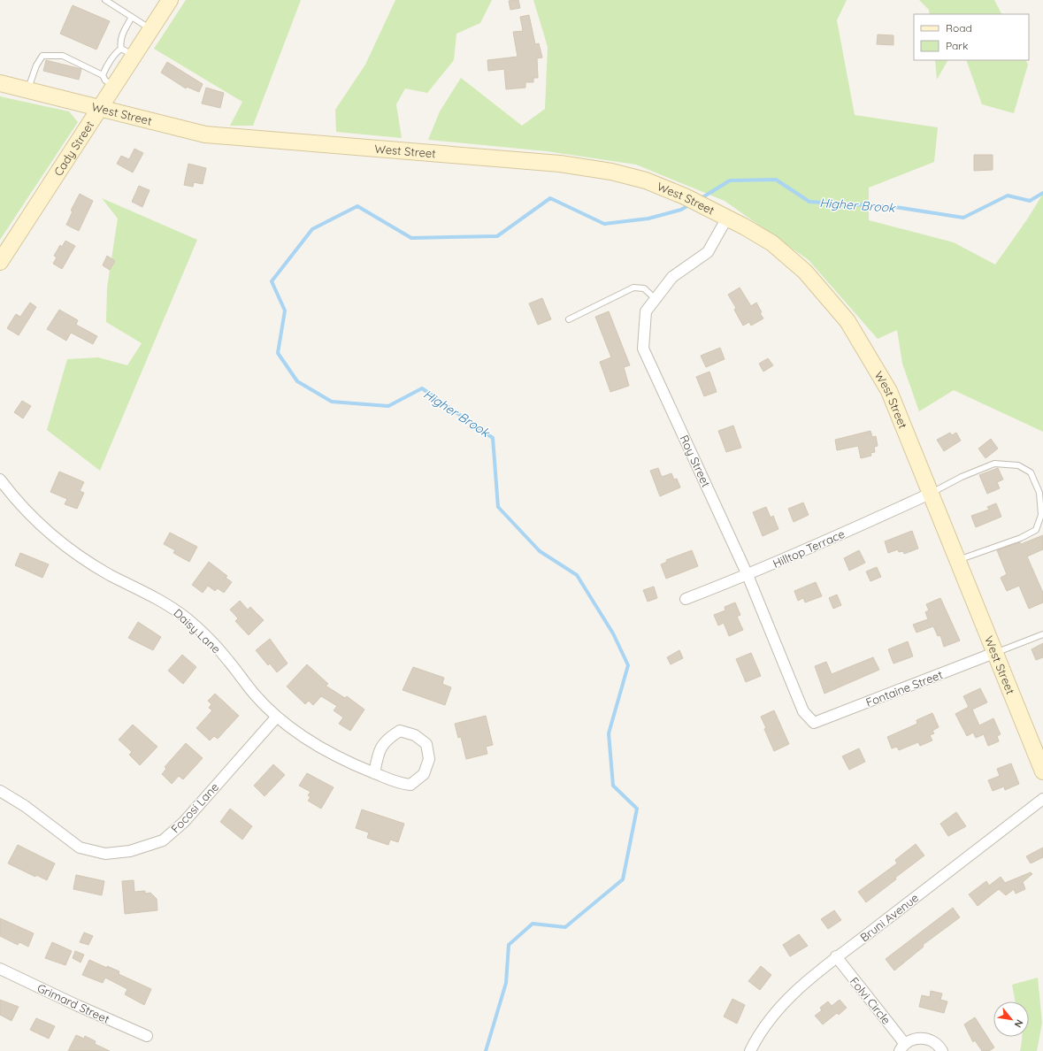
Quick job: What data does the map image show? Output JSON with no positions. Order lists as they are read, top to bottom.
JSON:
{
  "streets": {
    "main road": ["West Street", "Cady Street"],
    "street": [
      "Roy Street",
      "Hilltop Terrace",
      "Daisy Lane",
      "Fontaine Street",
      "Focosi Lane",
      "Bruni Avenue",
      "Folvi Circle",
      "Grimard Street"
    ]
  },
  "crossings": [
    ["West Street", "Cady Street"],
    ["West Street", "Roy Street"],
    ["West Street", "Hilltop Terrace"],
    ["West Street", "Fontaine Street"],
    ["Roy Street", "Hilltop Terrace"],
    ["Roy Street", "Fontaine Street"],
    ["Daisy Lane", "Focosi Lane"],
    ["Bruni Avenue", "Folvi Circle"]
  ],
  "water": ["Higher Brook"],
  "legend": ["Road", "Park"],
  "north": "bottom right"
}
